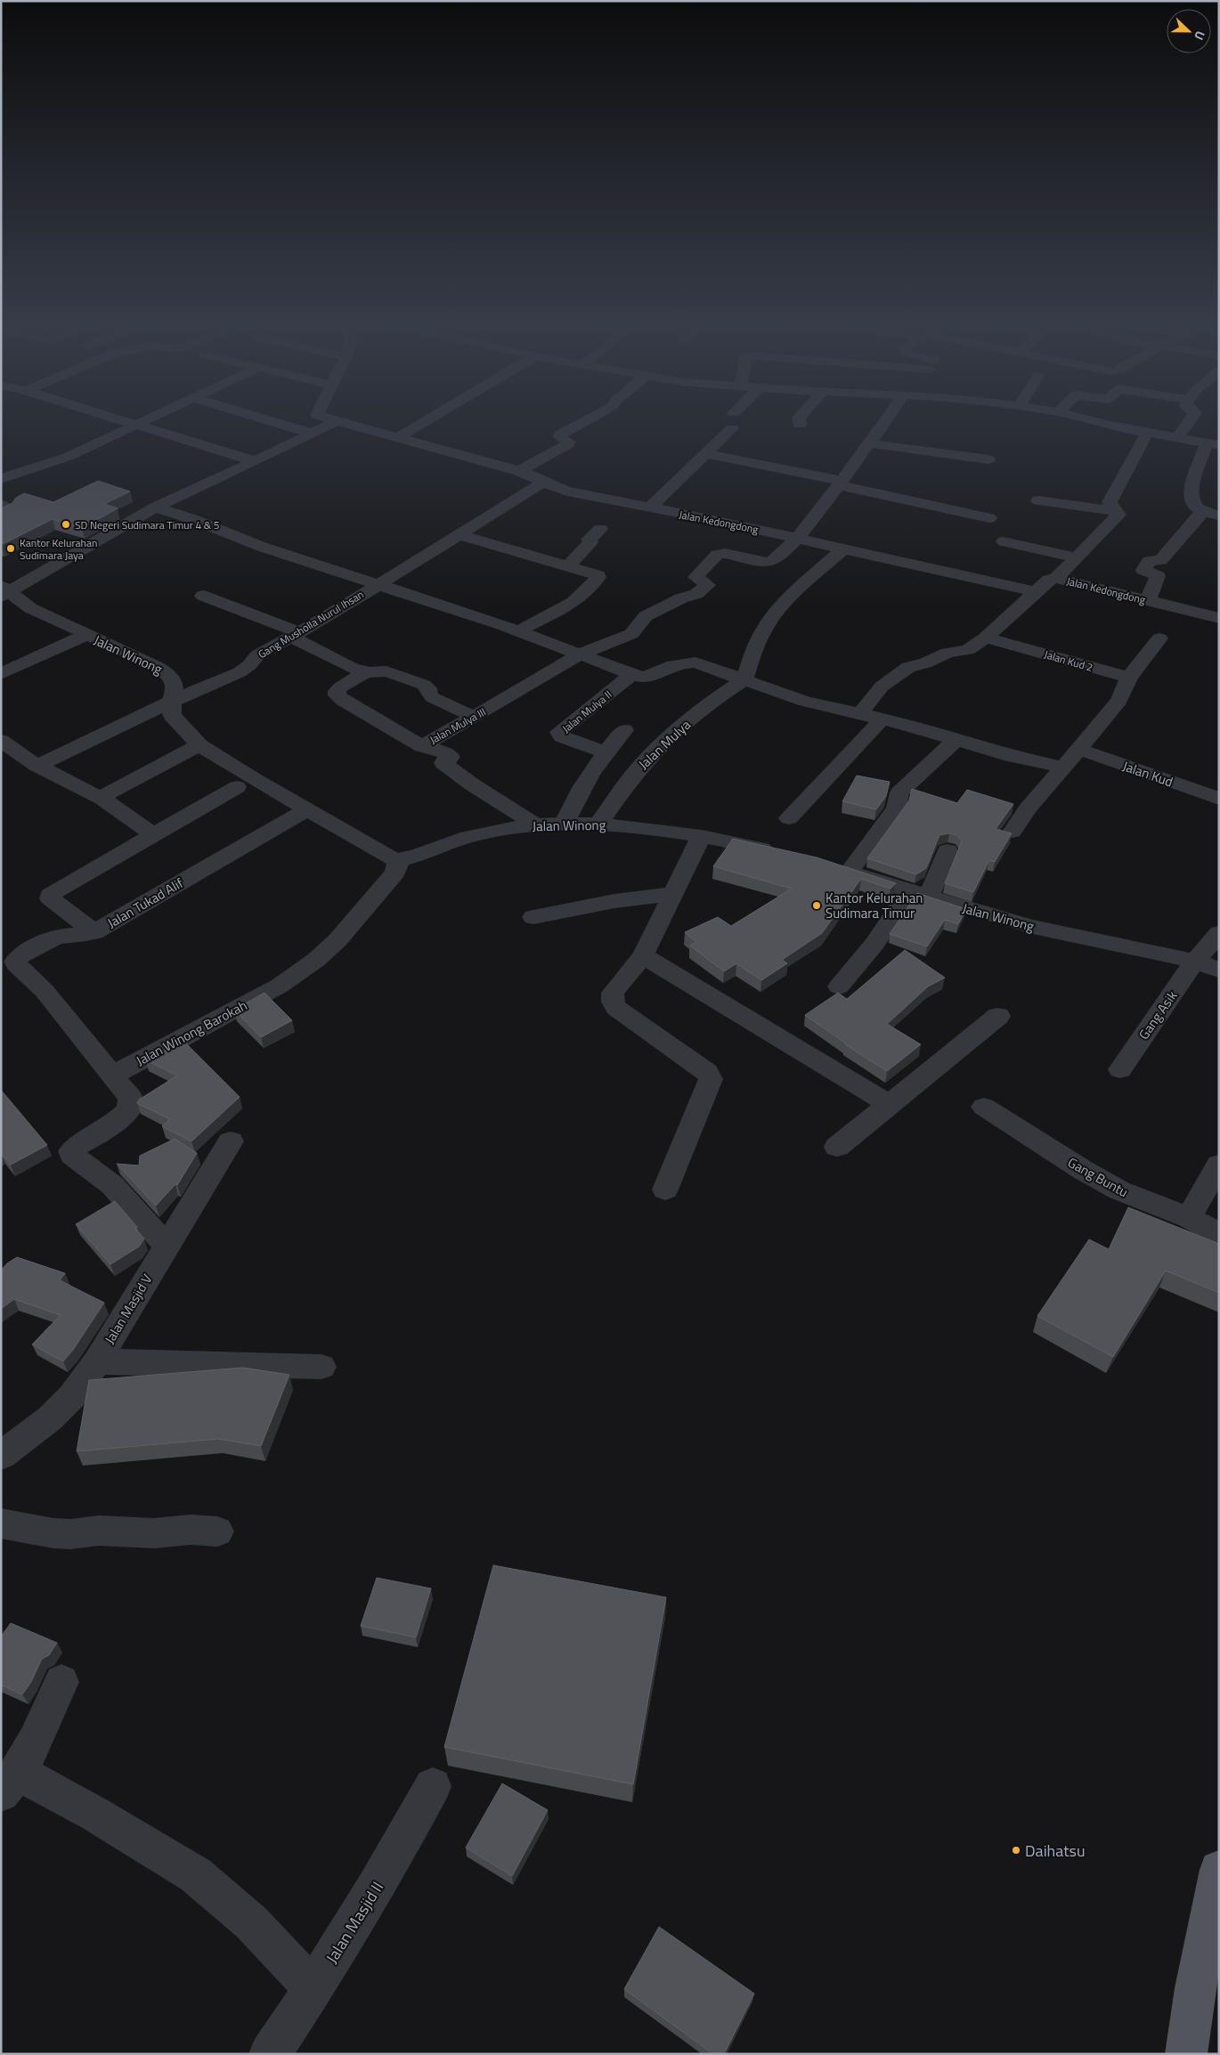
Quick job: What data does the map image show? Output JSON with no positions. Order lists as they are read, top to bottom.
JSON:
{
  "streets": {
    "street": [
      "Jalan Kedongdong",
      "Gang Musholla Nurul Ihsan",
      "Jalan Winong",
      "Jalan Kud 2",
      "Jalan Mulya II",
      "Jalan Mulya III",
      "Jalan Mulya",
      "Jalan Kud",
      "Jalan Tukad Alif",
      "Gang Asik",
      "Jalan Winong Barokah",
      "Gang Buntu",
      "Jalan Masjid V",
      "Jalan Masjid II"
    ]
  },
  "crossings": [
    ["Jalan Kedongdong", "Gang Musholla Nurul Ihsan"],
    ["Jalan Kedongdong", "Jalan Winong"],
    ["Jalan Kedongdong", "Jalan Mulya III"],
    ["Gang Musholla Nurul Ihsan", "Jalan Winong"],
    ["Jalan Winong", "Jalan Mulya III"],
    ["Jalan Winong", "Jalan Mulya"],
    ["Jalan Winong", "Jalan Tukad Alif"],
    ["Jalan Winong", "Gang Asik"],
    ["Jalan Winong", "Jalan Winong Barokah"],
    ["Jalan Tukad Alif", "Jalan Winong Barokah"]
  ],
  "places": [
    "SD Negeri Sudimara Timur 4 & 5",
    "Kantor Kelurahan Sudimara Jaya",
    "Kantor Kelurahan Sudimara Timur",
    "Daihatsu"
  ],
  "north": "right"
}
